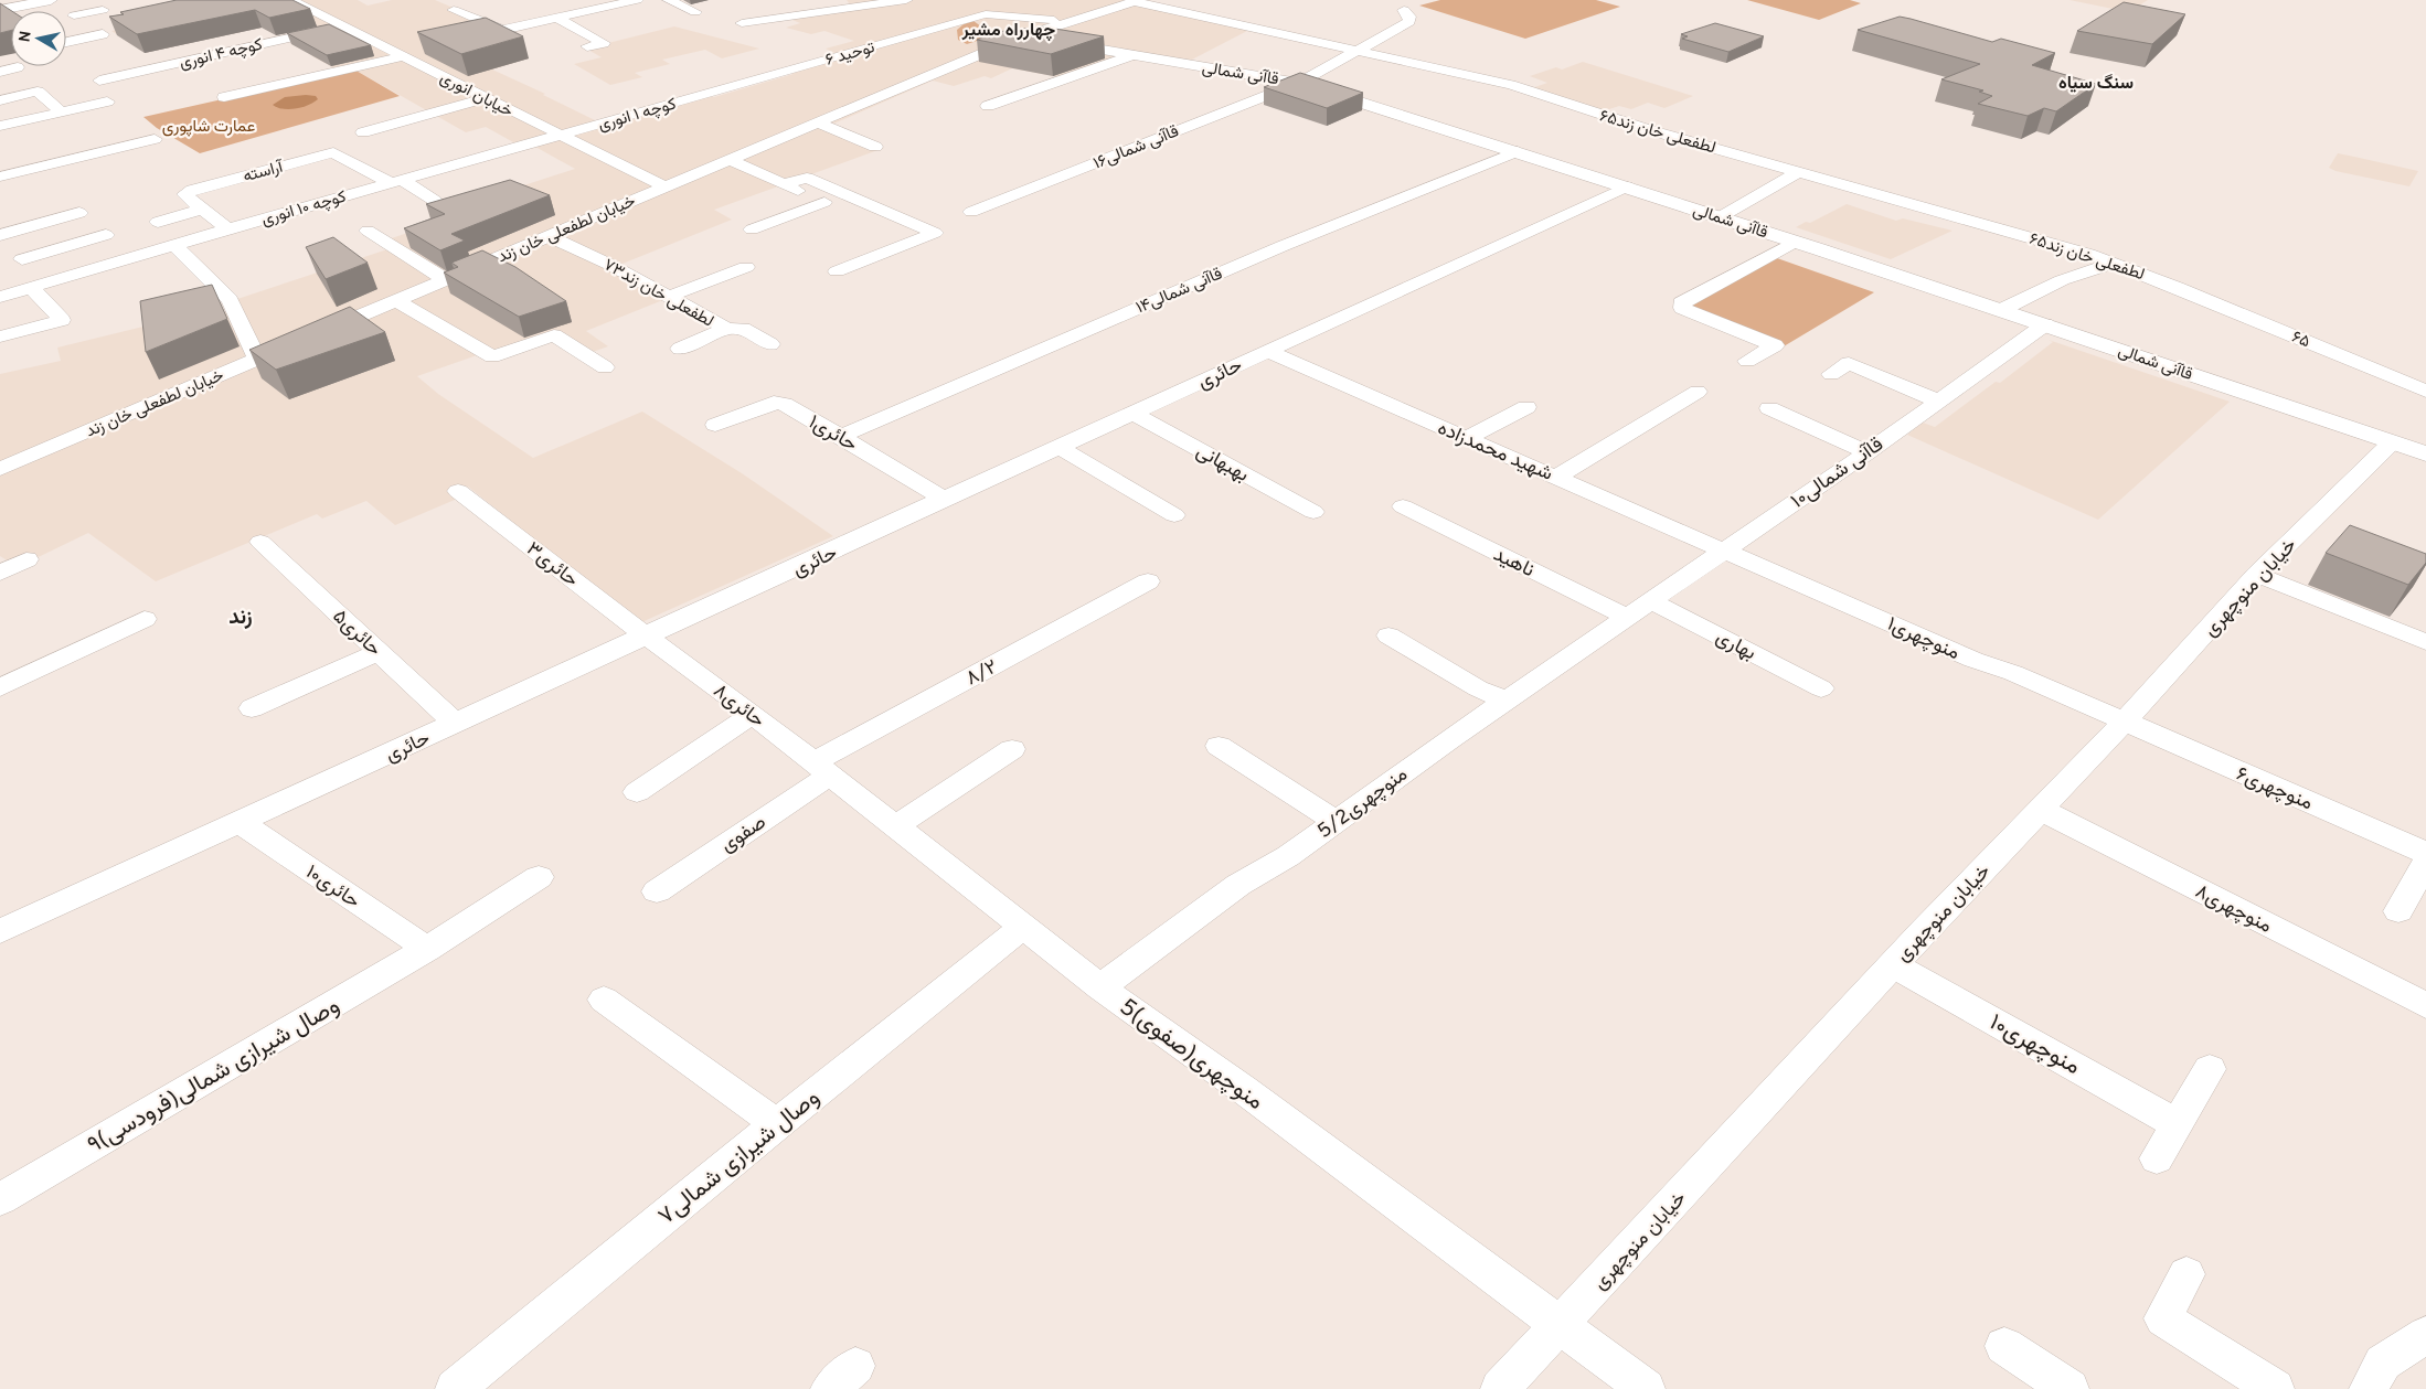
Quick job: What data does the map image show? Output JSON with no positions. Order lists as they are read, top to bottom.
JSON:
{
  "streets": {
    "main road": ["قاآنی شمالی"],
    "street": [
      "کوچه ۴ انوری",
      "۶ توحید",
      "خیابان انوری",
      "کوچه ۱ انوری",
      "لطفعلی خان زند۶۵",
      "قاآنی شمالی۱۶",
      "آراسته",
      "کوچه ۱۰ انوری",
      "خیابان لطفعلی خان زند",
      "قاآنی شمالی۱۴",
      "لطفعلی خان زند۷۳",
      "۶۵",
      "حائری",
      "حائری۱",
      "شهید محمدزاده",
      "بهبهانی",
      "قاآنی شمالی۱۰",
      "ناهید",
      "حائری۳",
      "خیابان منوچهری",
      "حائری۵",
      "منوچهری۱",
      "بهاری",
      "۸/۲",
      "حائری۸",
      "منوچهری۶",
      "5/2منوچهری",
      "صفوی",
      "حائری۱۰",
      "منوچهری۸",
      "منوچهری۱۰",
      "5منوچهری(صفوی)",
      "۹وصال شیرازی شمالی(فرودسی)",
      "وصال شیرازی شمالی۷"
    ]
  },
  "crossings": [
    ["کوچه ۴ انوری", "خیابان انوری"],
    ["۶ توحید", "کوچه ۱ انوری"],
    ["قاآنی شمالی", "قاآنی شمالی۱۶"],
    ["قاآنی شمالی", "خیابان لطفعلی خان زند"],
    ["قاآنی شمالی", "قاآنی شمالی۱۴"],
    ["قاآنی شمالی", "حائری"],
    ["قاآنی شمالی", "قاآنی شمالی۱۰"],
    ["قاآنی شمالی", "خیابان منوچهری"],
    ["خیابان انوری", "کوچه ۱ انوری"],
    ["خیابان انوری", "کوچه ۱۰ انوری"],
    ["خیابان انوری", "خیابان لطفعلی خان زند"],
    ["کوچه ۱ انوری", "کوچه ۱۰ انوری"],
    ["لطفعلی خان زند۶۵", "قاآنی شمالی۱۶"],
    ["لطفعلی خان زند۶۵", "خیابان لطفعلی خان زند"],
    ["لطفعلی خان زند۶۵", "۶۵"],
    ["آراسته", "کوچه ۱۰ انوری"],
    ["خیابان لطفعلی خان زند", "لطفعلی خان زند۷۳"],
    ["قاآنی شمالی۱۴", "حائری۱"],
    ["حائری", "حائری۱"],
    ["حائری", "شهید محمدزاده"],
    ["حائری", "بهبهانی"],
    ["حائری", "حائری۳"],
    ["حائری", "حائری۵"],
    ["حائری", "حائری۸"],
    ["حائری", "حائری۱۰"],
    ["شهید محمدزاده", "قاآنی شمالی۱۰"],
    ["شهید محمدزاده", "منوچهری۱"],
    ["قاآنی شمالی۱۰", "ناهید"],
    ["قاآنی شمالی۱۰", "منوچهری۱"],
    ["قاآنی شمالی۱۰", "بهاری"],
    ["قاآنی شمالی۱۰", "5/2منوچهری"],
    ["ناهید", "5/2منوچهری"],
    ["حائری۳", "حائری۸"],
    ["خیابان منوچهری", "منوچهری۱"],
    ["خیابان منوچهری", "منوچهری۶"],
    ["خیابان منوچهری", "منوچهری۸"],
    ["خیابان منوچهری", "منوچهری۱۰"],
    ["خیابان منوچهری", "5منوچهری(صفوی)"],
    ["منوچهری۱", "منوچهری۶"],
    ["۸/۲", "حائری۸"],
    ["۸/۲", "صفوی"],
    ["۸/۲", "5منوچهری(صفوی)"],
    ["حائری۸", "صفوی"],
    ["حائری۸", "5منوچهری(صفوی)"],
    ["5/2منوچهری", "5منوچهری(صفوی)"],
    ["صفوی", "5منوچهری(صفوی)"],
    ["حائری۱۰", "۹وصال شیرازی شمالی(فرودسی)"],
    ["5منوچهری(صفوی)", "وصال شیرازی شمالی۷"]
  ],
  "districts": ["چهارراه مشیر", "سنگ سیاه", "زند"],
  "parks": ["عمارت شاپوری"],
  "north": "left"
}
